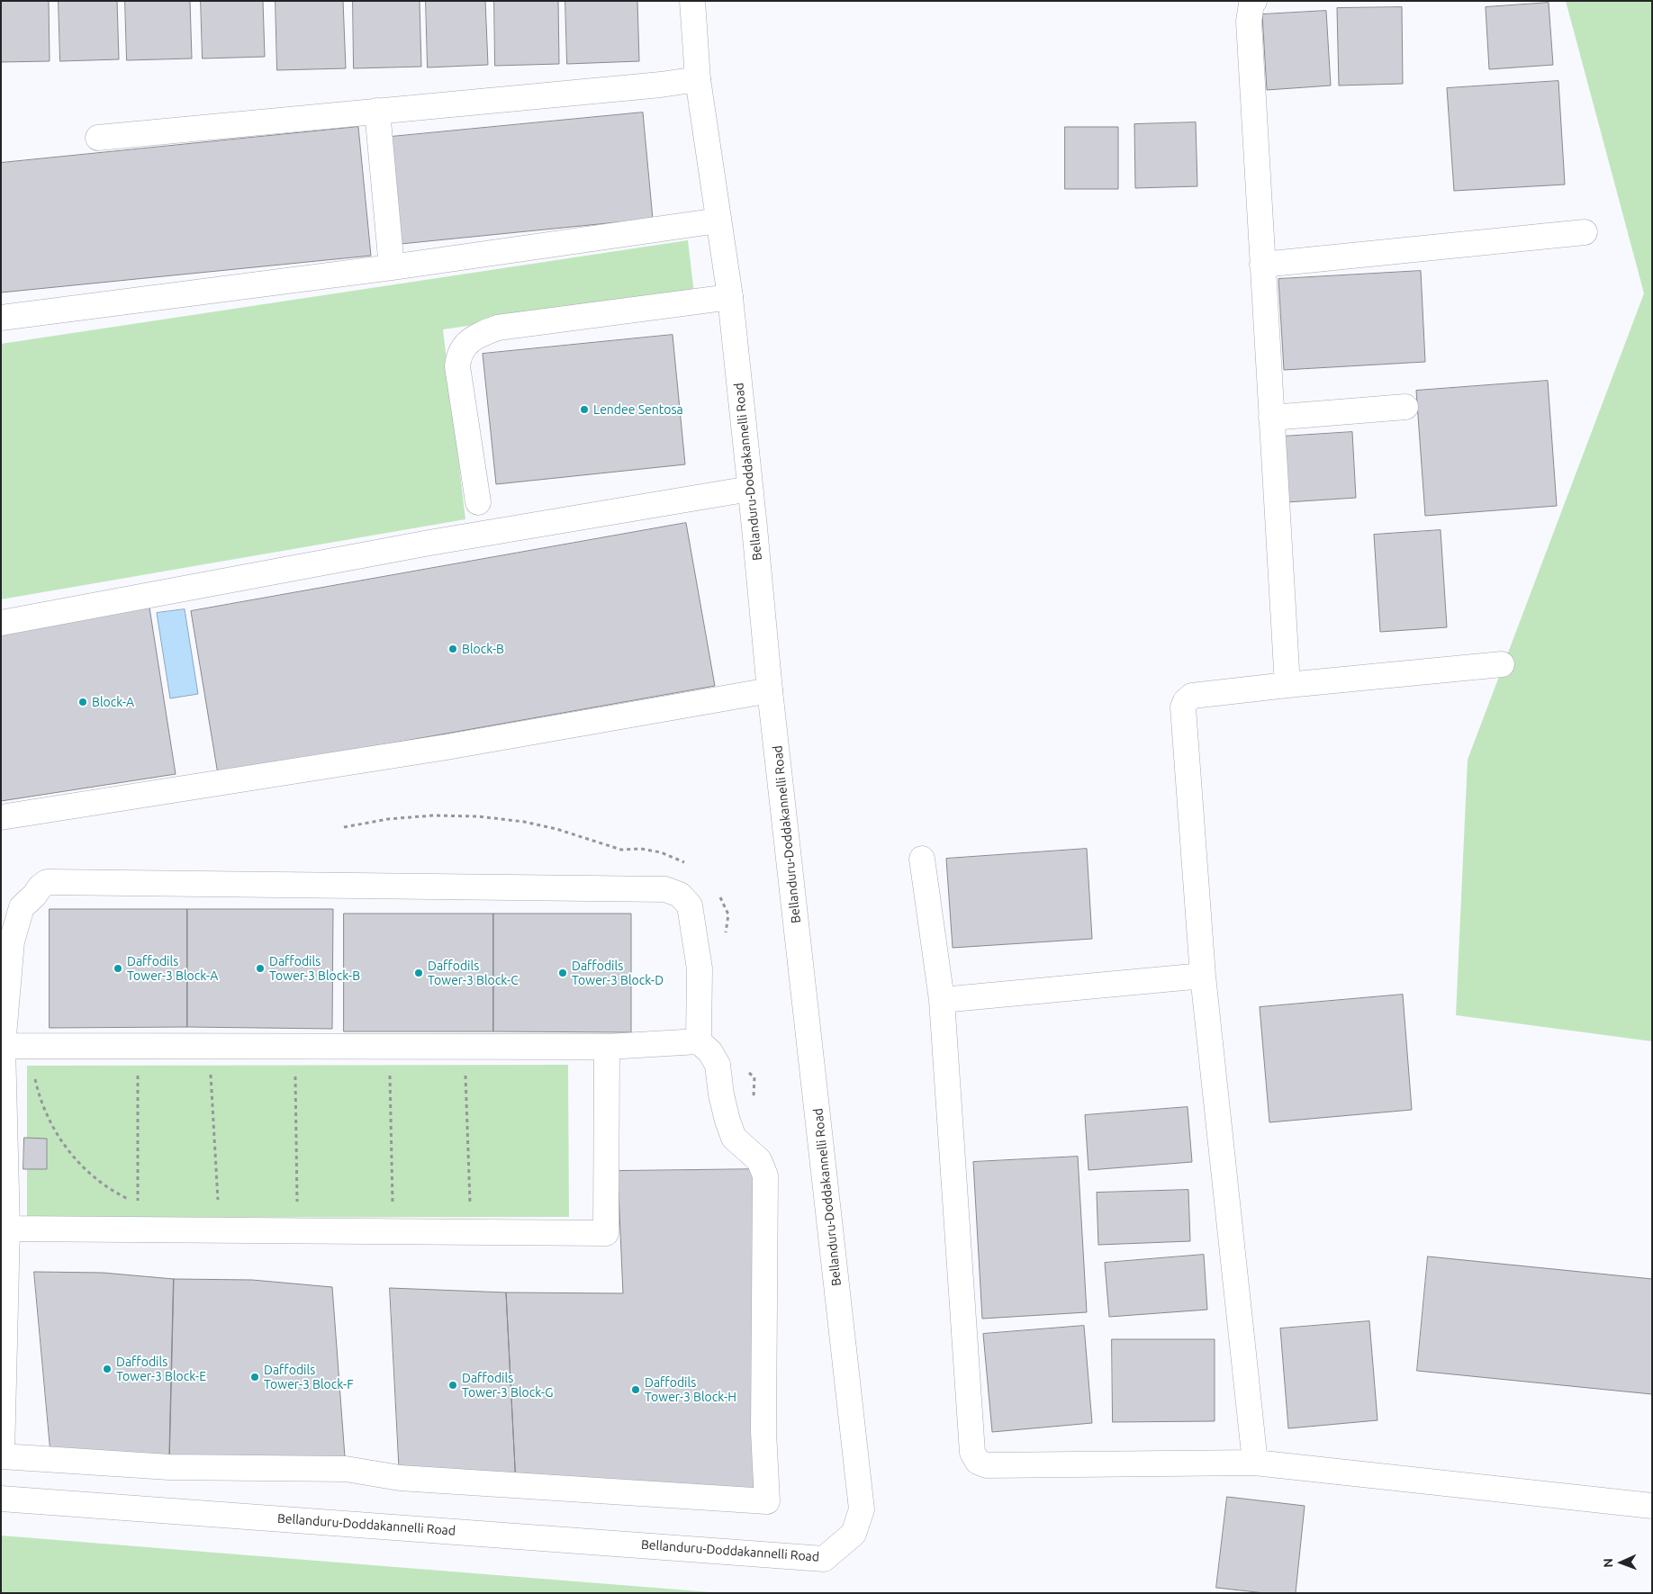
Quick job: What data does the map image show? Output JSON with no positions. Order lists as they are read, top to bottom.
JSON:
{
  "streets": {
    "street": ["Bellanduru-Doddakannelli Road"]
  },
  "places": [
    "Lendee Sentosa",
    "Block-B",
    "Block-A",
    "Daffodils Tower-3 Block-A",
    "Daffodils Tower-3 Block-B",
    "Daffodils Tower-3 Block-C",
    "Daffodils Tower-3 Block-D",
    "Daffodils Tower-3 Block-E",
    "Daffodils Tower-3 Block-F",
    "Daffodils Tower-3 Block-G",
    "Daffodils Tower-3 Block-H"
  ],
  "north": "left"
}
